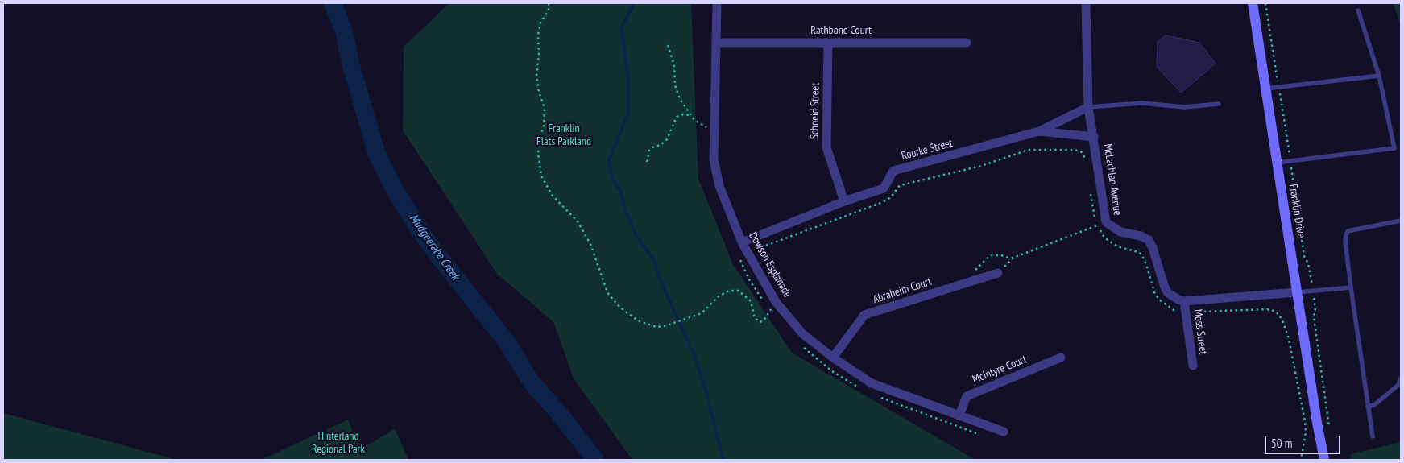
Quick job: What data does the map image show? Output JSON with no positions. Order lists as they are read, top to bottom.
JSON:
{
  "streets": {
    "main road": ["Franklin Drive"],
    "street": [
      "Rathbone Court",
      "Schneid Street",
      "Rourke Street",
      "McLachlan Avenue",
      "Dowson Esplanade",
      "Abraheim Court",
      "Moss Street",
      "McIntyre Court"
    ]
  },
  "crossings": [
    ["Rathbone Court", "Schneid Street"],
    ["Rathbone Court", "Dowson Esplanade"],
    ["Schneid Street", "Rourke Street"],
    ["Rourke Street", "McLachlan Avenue"],
    ["Rourke Street", "Dowson Esplanade"],
    ["McLachlan Avenue", "Moss Street"],
    ["Dowson Esplanade", "Abraheim Court"],
    ["Dowson Esplanade", "McIntyre Court"]
  ],
  "water": ["Mudgeeraba Creek"],
  "parks": ["Franklin Flats Parkland", "Hinterland Regional Park"],
  "scale_bar": "50 m"
}
